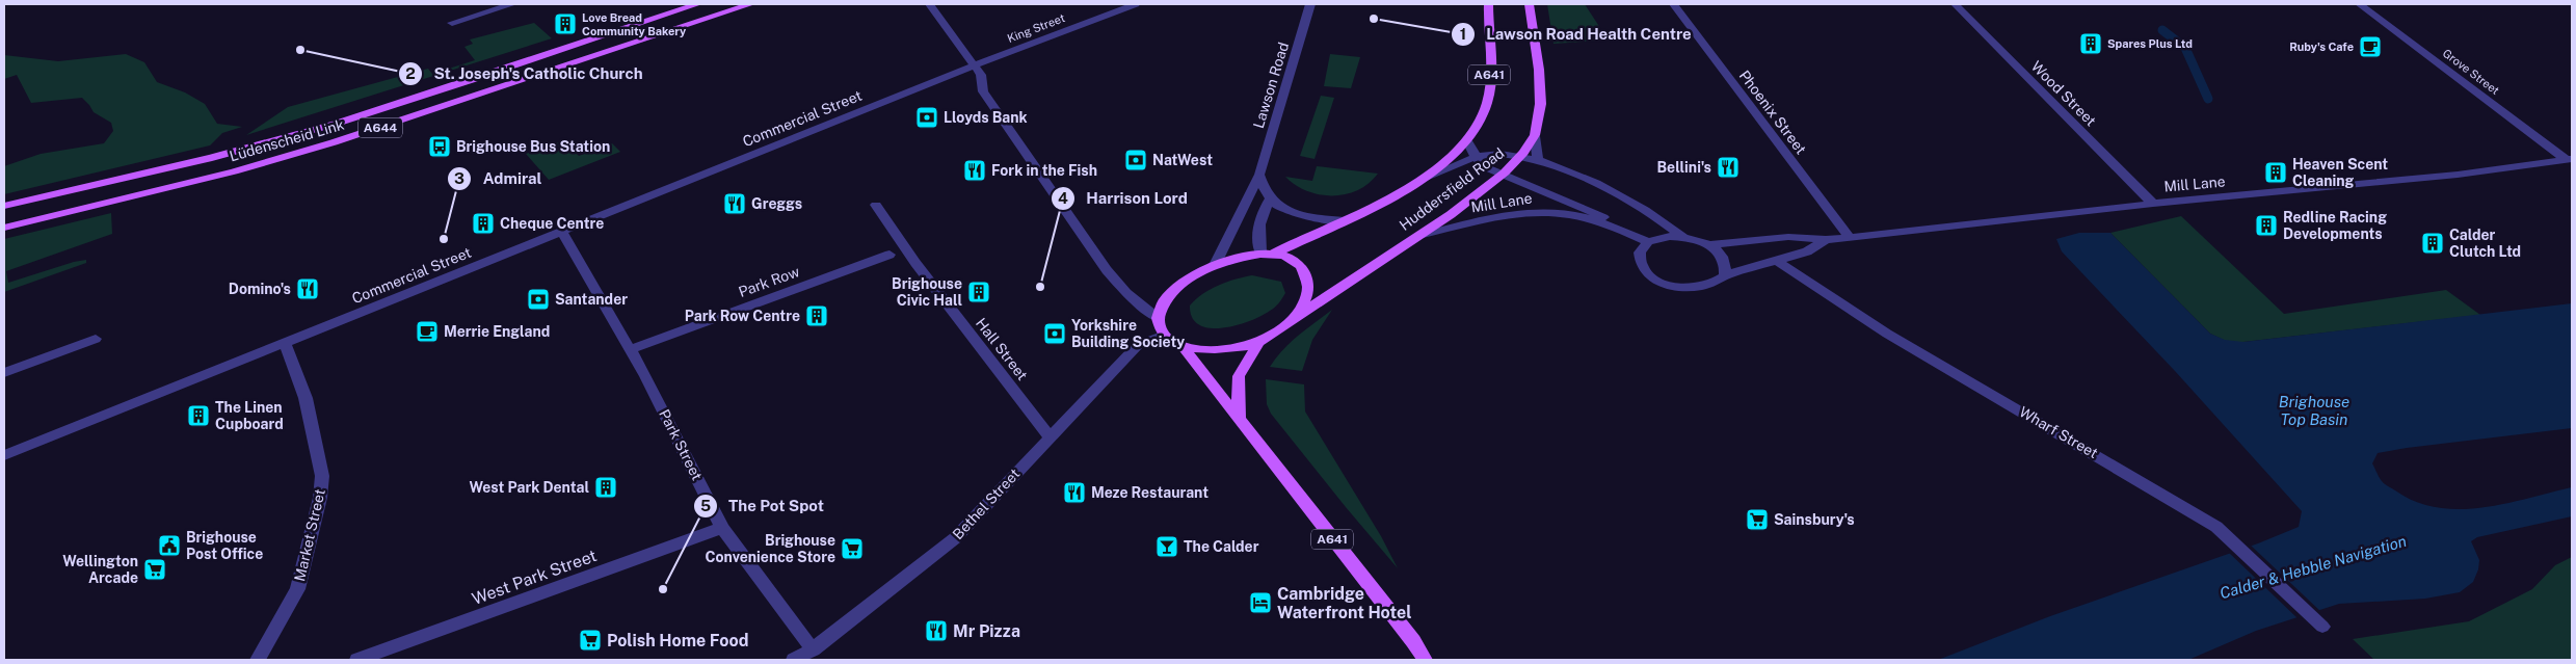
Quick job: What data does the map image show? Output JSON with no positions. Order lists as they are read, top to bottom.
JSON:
{
  "streets": {
    "main road": [
      "A641",
      "A644",
      "Lüdenscheid Link",
      "Huddersfield Road"
    ],
    "street": [
      "King Street",
      "Grove Street",
      "Lawson Road",
      "Wood Street",
      "Phoenix Street",
      "Commercial Street",
      "Mill Lane",
      "Park Row",
      "Hall Street",
      "Wharf Street",
      "Park Street",
      "Bethel Street",
      "Market Street",
      "West Park Street"
    ]
  },
  "crossings": [
    ["King Street", "Commercial Street"],
    ["Grove Street", "Mill Lane"],
    ["A641", "Lawson Road"],
    ["A641", "Huddersfield Road"],
    ["A641", "Bethel Street"],
    ["Lawson Road", "Huddersfield Road"],
    ["Lawson Road", "Bethel Street"],
    ["Wood Street", "Mill Lane"],
    ["Phoenix Street", "Mill Lane"],
    ["Commercial Street", "Park Street"],
    ["Commercial Street", "Market Street"],
    ["Mill Lane", "Huddersfield Road"],
    ["Mill Lane", "Wharf Street"],
    ["Huddersfield Road", "Bethel Street"],
    ["Park Row", "Park Street"],
    ["Hall Street", "Bethel Street"],
    ["Park Street", "Bethel Street"],
    ["Park Street", "West Park Street"]
  ],
  "water": ["Brighouse Top Basin", "Calder & Hebble Navigation"],
  "places": {
    "other": [
      "Lawson Road Health Centre",
      "St. Joseph's Catholic Church",
      "Admiral",
      "Harrison Lord",
      "The Pot Spot"
    ],
    "building": [
      "Love Bread Community Bakery",
      "Spares Plus Ltd",
      "Heaven Scent Cleaning",
      "Cheque Centre",
      "Redline Racing Developments",
      "Calder Clutch Ltd",
      "Brighouse Civic Hall",
      "Park Row Centre",
      "The Linen Cupboard",
      "West Park Dental"
    ],
    "cafe": ["Ruby's Cafe", "Merrie England"],
    "bank": [
      "Lloyds Bank",
      "NatWest",
      "Santander",
      "Yorkshire Building Society"
    ],
    "bus stop": ["Brighouse Bus Station"],
    "restaurant": [
      "Bellini's",
      "Fork in the Fish",
      "Greggs",
      "Domino's",
      "Meze Restaurant",
      "Mr Pizza"
    ],
    "supermarket": [
      "Sainsbury's",
      "Brighouse Convenience Store",
      "Wellington Arcade",
      "Polish Home Food"
    ],
    "public building": ["Brighouse Post Office"],
    "bar": ["The Calder"],
    "hotel": ["Cambridge Waterfront Hotel"]
  }
}
